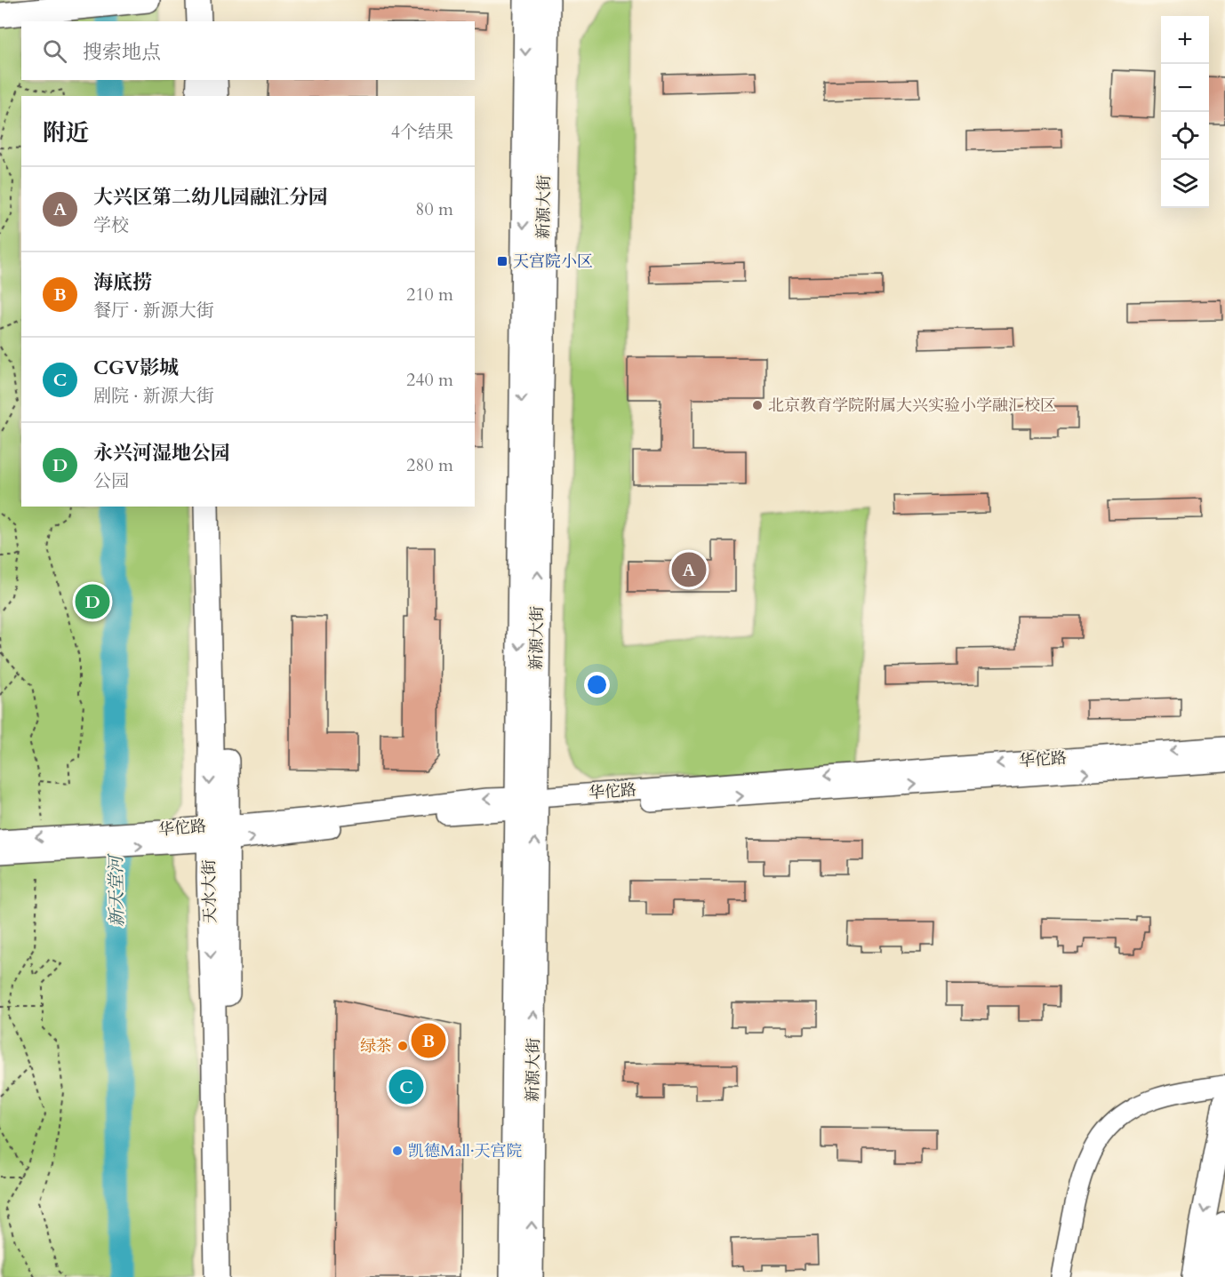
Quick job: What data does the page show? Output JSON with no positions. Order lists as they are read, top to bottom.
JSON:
{
  "streets": {
    "main road": ["新源大街", "天水大街"],
    "street": ["华佗路"]
  },
  "crossings": [
    ["新源大街", "华佗路"],
    ["华佗路", "天水大街"]
  ],
  "water": ["新天堂河"],
  "places": {
    "transit": ["天宫院小区"],
    "other": ["北京教育学院附属大兴实验小学融汇校区", "绿茶", "凯德Mall·天宫院"]
  },
  "page": {
    "map_buttons": ["+", "−"],
    "search": "搜索地点",
    "heading": ["附近", "4个结果"],
    "list": [
      {
        "mark": "A",
        "name": "大兴区第二幼儿园融汇分园",
        "note": "学校",
        "value": "80 m"
      },
      {
        "mark": "B",
        "name": "海底捞",
        "note": "餐厅 · 新源大街",
        "value": "210 m"
      },
      {
        "mark": "C",
        "name": "CGV影城",
        "note": "剧院 · 新源大街",
        "value": "240 m"
      },
      {
        "mark": "D",
        "name": "永兴河湿地公园",
        "note": "公园",
        "value": "280 m"
      }
    ],
    "pins": [
      "A",
      "D",
      "B",
      "C"
    ]
  }
}
